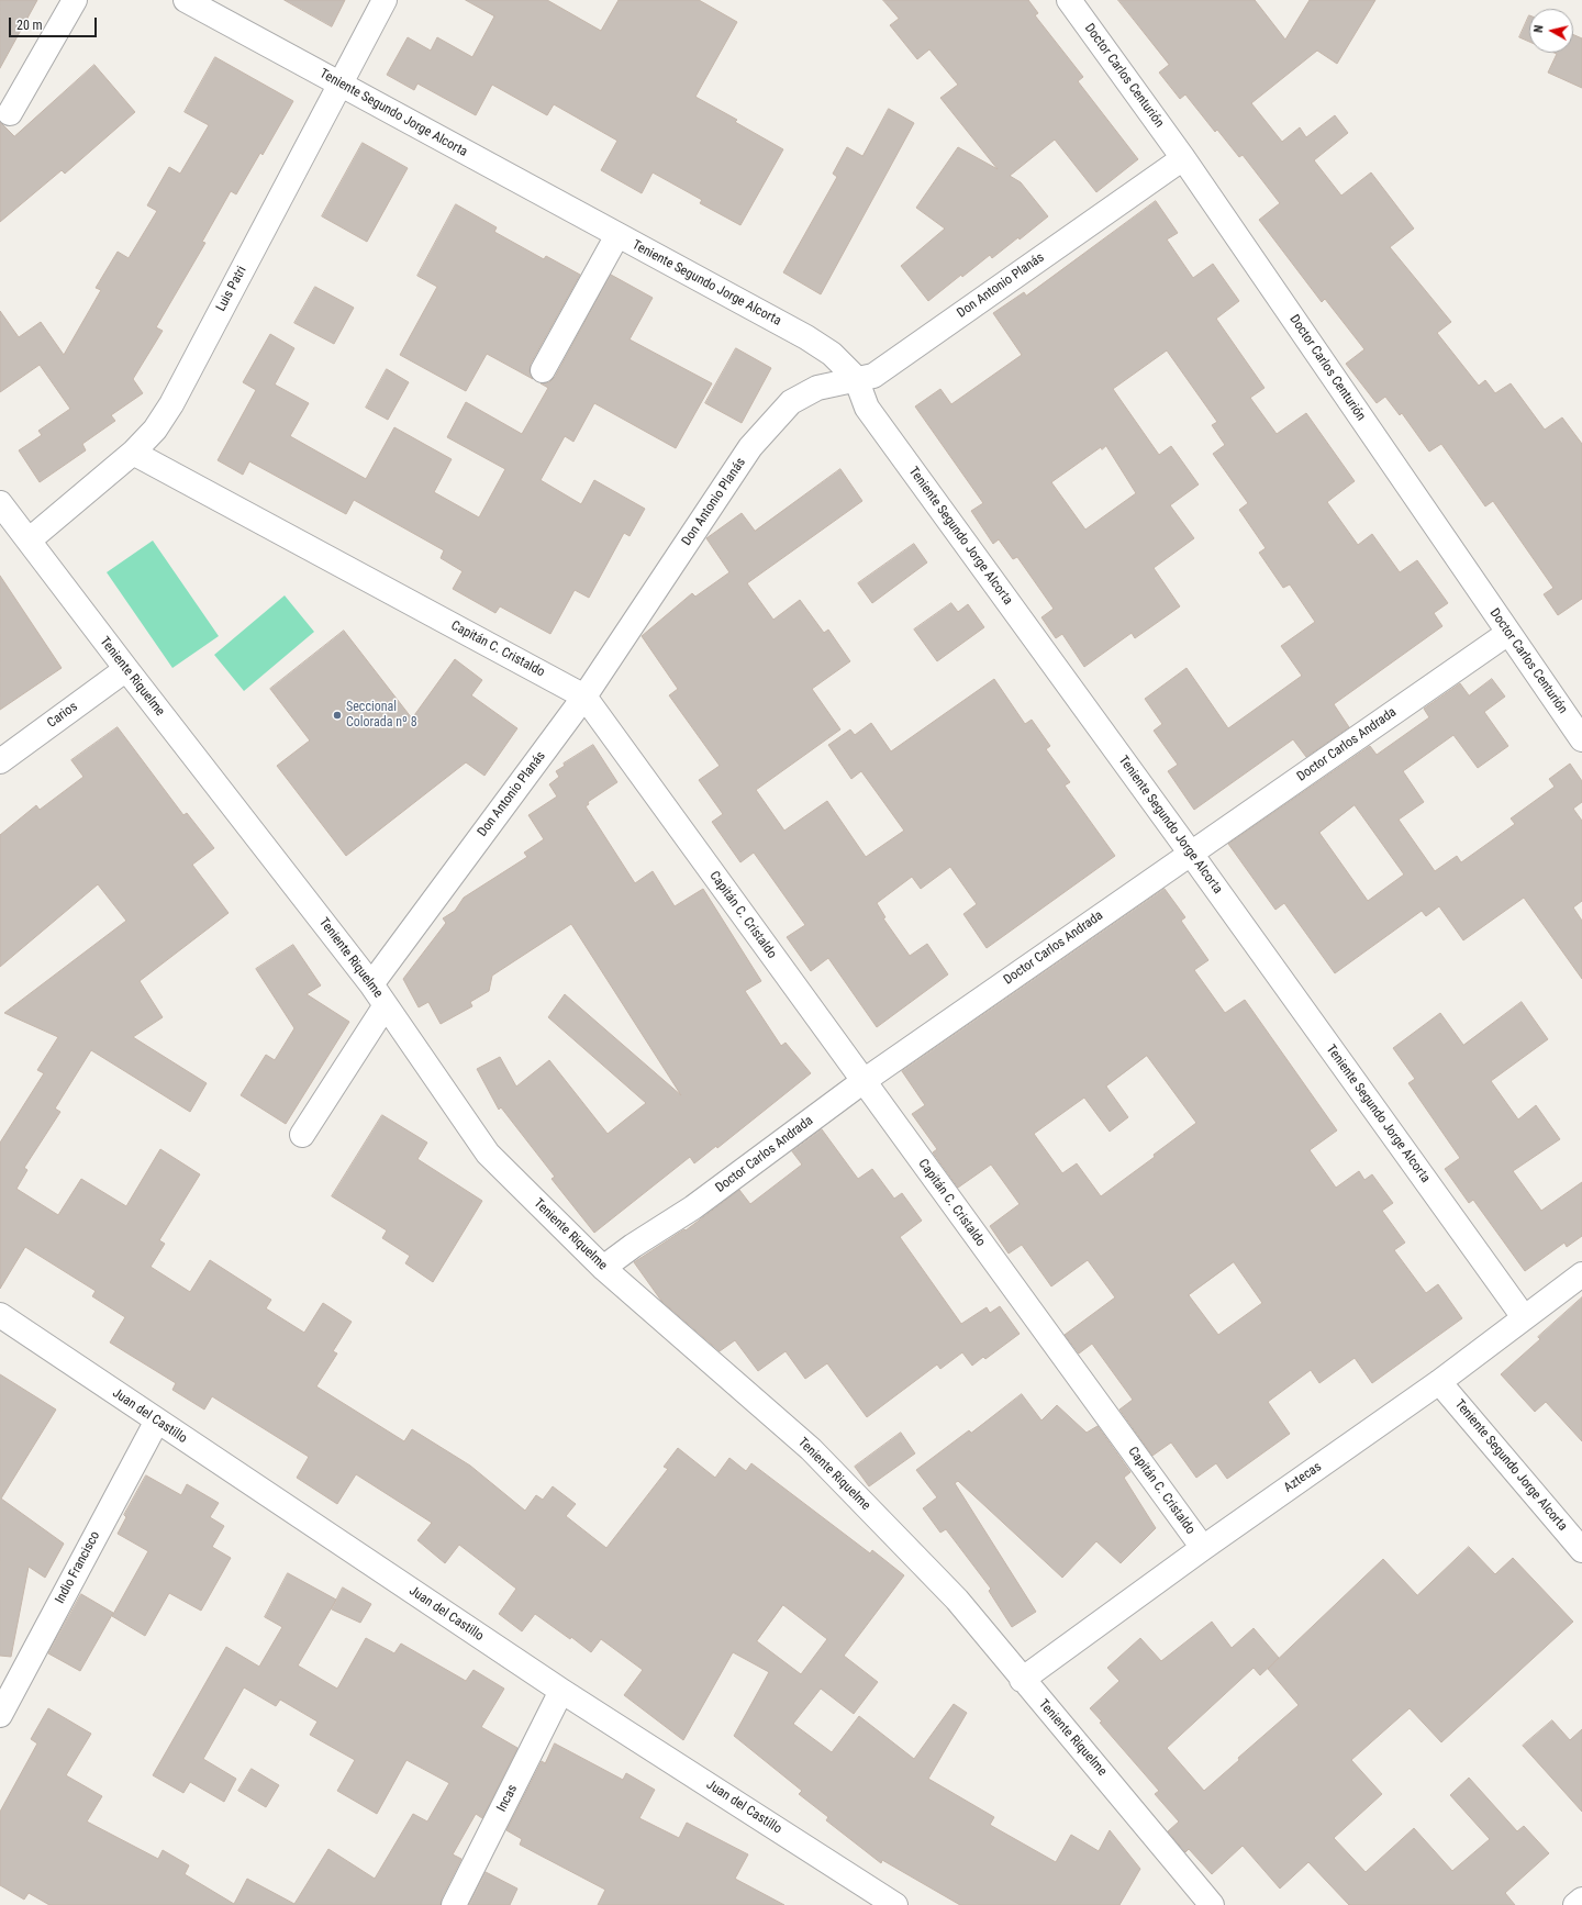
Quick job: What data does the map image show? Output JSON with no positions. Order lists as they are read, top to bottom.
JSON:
{
  "streets": {
    "street": [
      "Doctor Carlos Centurión",
      "Teniente Segundo Jorge Alcorta",
      "Don Antonio Planás",
      "Luis Patri",
      "Capitán C. Cristaldo",
      "Teniente Riquelme",
      "Carios",
      "Doctor Carlos Andrada",
      "Juan del Castillo",
      "Aztecas",
      "Indio Francisco",
      "Incas"
    ]
  },
  "crossings": [
    ["Doctor Carlos Centurión", "Don Antonio Planás"],
    ["Doctor Carlos Centurión", "Doctor Carlos Andrada"],
    ["Teniente Segundo Jorge Alcorta", "Don Antonio Planás"],
    ["Teniente Segundo Jorge Alcorta", "Luis Patri"],
    ["Teniente Segundo Jorge Alcorta", "Doctor Carlos Andrada"],
    ["Teniente Segundo Jorge Alcorta", "Aztecas"],
    ["Don Antonio Planás", "Capitán C. Cristaldo"],
    ["Don Antonio Planás", "Teniente Riquelme"],
    ["Luis Patri", "Capitán C. Cristaldo"],
    ["Luis Patri", "Teniente Riquelme"],
    ["Capitán C. Cristaldo", "Doctor Carlos Andrada"],
    ["Capitán C. Cristaldo", "Aztecas"],
    ["Teniente Riquelme", "Carios"],
    ["Teniente Riquelme", "Doctor Carlos Andrada"],
    ["Teniente Riquelme", "Aztecas"],
    ["Juan del Castillo", "Indio Francisco"],
    ["Juan del Castillo", "Incas"]
  ],
  "places": ["Seccional Colorada nº 8"],
  "scale_bar": "20 m",
  "north": "left"
}
